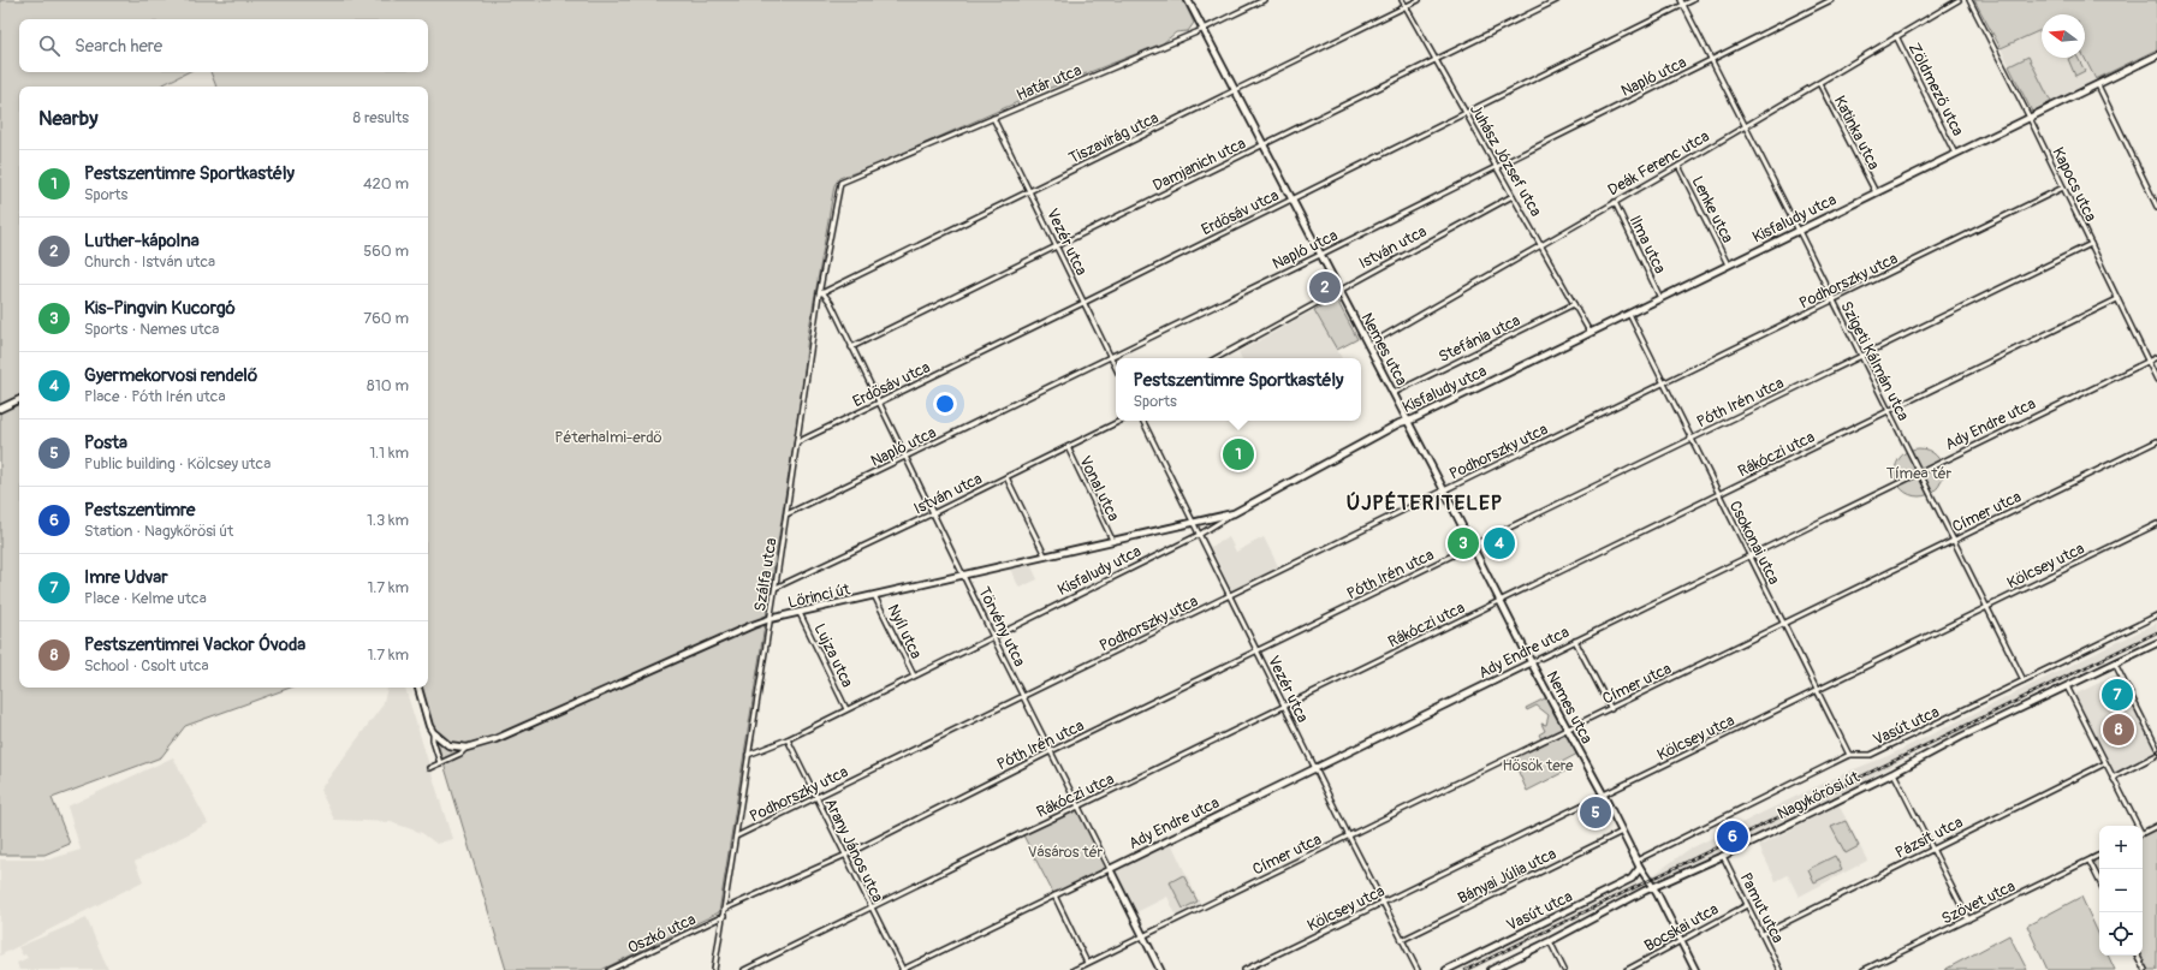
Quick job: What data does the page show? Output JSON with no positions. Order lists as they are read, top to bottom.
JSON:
{
  "streets": {
    "street": [
      "Napló utca",
      "Határ utca",
      "Zöldmező utca",
      "Katinka utca",
      "Tiszavirág utca",
      "Juhász József utca",
      "Deák Ferenc utca",
      "Damjanich utca",
      "Kapocs utca",
      "Lenke utca",
      "Erdősáv utca",
      "Kisfaludy utca",
      "Vezér utca",
      "Ilma utca",
      "István utca",
      "Podhorszky utca",
      "Stefánia utca",
      "Nemes utca",
      "Szigeti Kálmán utca",
      "Póth Irén utca",
      "Ady Endre utca",
      "Rákóczi utca",
      "Vonal utca",
      "Címer utca",
      "Csokonai utca",
      "Kölcsey utca",
      "Szálfa utca",
      "Lőrinci út",
      "Törvény utca",
      "Nyíl utca",
      "Lujza utca",
      "Vasút utca",
      "Nagykőrösi út",
      "Pázsit utca",
      "Arany János utca",
      "Bányai Júlia utca",
      "Szövet utca",
      "Pamut utca",
      "Bocskai utca",
      "Oszkó utca"
    ]
  },
  "crossings": [
    ["Napló utca", "Juhász József utca"],
    ["Napló utca", "Vezér utca"],
    ["Napló utca", "Nemes utca"],
    ["Napló utca", "Szigeti Kálmán utca"],
    ["Napló utca", "Szálfa utca"],
    ["Napló utca", "Törvény utca"],
    ["Határ utca", "Vezér utca"],
    ["Határ utca", "Nemes utca"],
    ["Határ utca", "Szálfa utca"],
    ["Zöldmező utca", "Deák Ferenc utca"],
    ["Zöldmező utca", "Kisfaludy utca"],
    ["Katinka utca", "Deák Ferenc utca"],
    ["Katinka utca", "Kisfaludy utca"],
    ["Tiszavirág utca", "Juhász József utca"],
    ["Tiszavirág utca", "Vezér utca"],
    ["Tiszavirág utca", "Nemes utca"],
    ["Tiszavirág utca", "Szálfa utca"],
    ["Tiszavirág utca", "Törvény utca"],
    ["Juhász József utca", "Deák Ferenc utca"],
    ["Juhász József utca", "Damjanich utca"],
    ["Juhász József utca", "Erdősáv utca"],
    ["Juhász József utca", "Kisfaludy utca"],
    ["Juhász József utca", "István utca"],
    ["Juhász József utca", "Stefánia utca"],
    ["Deák Ferenc utca", "Lenke utca"],
    ["Deák Ferenc utca", "Ilma utca"],
    ["Deák Ferenc utca", "Nemes utca"],
    ["Deák Ferenc utca", "Szigeti Kálmán utca"],
    ["Damjanich utca", "Vezér utca"],
    ["Damjanich utca", "Nemes utca"],
    ["Damjanich utca", "Törvény utca"],
    ["Kapocs utca", "Kisfaludy utca"],
    ["Kapocs utca", "Podhorszky utca"],
    ["Kapocs utca", "Póth Irén utca"],
    ["Kapocs utca", "Ady Endre utca"],
    ["Kapocs utca", "Rákóczi utca"],
    ["Lenke utca", "Kisfaludy utca"],
    ["Erdősáv utca", "Vezér utca"],
    ["Erdősáv utca", "Nemes utca"],
    ["Erdősáv utca", "Szigeti Kálmán utca"],
    ["Erdősáv utca", "Szálfa utca"],
    ["Erdősáv utca", "Törvény utca"],
    ["Kisfaludy utca", "Vezér utca"],
    ["Kisfaludy utca", "Ilma utca"],
    ["Kisfaludy utca", "Nemes utca"],
    ["Kisfaludy utca", "Szigeti Kálmán utca"],
    ["Kisfaludy utca", "Csokonai utca"],
    ["Kisfaludy utca", "Szálfa utca"],
    ["Kisfaludy utca", "Lőrinci út"],
    ["Kisfaludy utca", "Törvény utca"],
    ["Kisfaludy utca", "Nyíl utca"],
    ["Kisfaludy utca", "Lujza utca"],
    ["Kisfaludy utca", "Arany János utca"],
    ["Vezér utca", "Podhorszky utca"],
    ["Vezér utca", "Póth Irén utca"],
    ["Vezér utca", "Ady Endre utca"],
    ["Vezér utca", "Rákóczi utca"],
    ["Vezér utca", "Címer utca"],
    ["Vezér utca", "Kölcsey utca"],
    ["Vezér utca", "Lőrinci út"],
    ["Vezér utca", "Bányai Júlia utca"],
    ["István utca", "Nemes utca"],
    ["István utca", "Vonal utca"],
    ["István utca", "Szálfa utca"],
    ["István utca", "Törvény utca"],
    ["Podhorszky utca", "Nemes utca"],
    ["Podhorszky utca", "Szigeti Kálmán utca"],
    ["Podhorszky utca", "Csokonai utca"],
    ["Podhorszky utca", "Szálfa utca"],
    ["Podhorszky utca", "Törvény utca"],
    ["Podhorszky utca", "Arany János utca"],
    ["Stefánia utca", "Nemes utca"],
    ["Nemes utca", "Póth Irén utca"],
    ["Nemes utca", "Ady Endre utca"],
    ["Nemes utca", "Rákóczi utca"],
    ["Nemes utca", "Címer utca"],
    ["Nemes utca", "Kölcsey utca"],
    ["Nemes utca", "Vasút utca"],
    ["Nemes utca", "Nagykőrösi út"],
    ["Nemes utca", "Bányai Júlia utca"],
    ["Nemes utca", "Bocskai utca"],
    ["Szigeti Kálmán utca", "Póth Irén utca"],
    ["Szigeti Kálmán utca", "Ady Endre utca"],
    ["Szigeti Kálmán utca", "Rákóczi utca"],
    ["Szigeti Kálmán utca", "Címer utca"],
    ["Szigeti Kálmán utca", "Kölcsey utca"],
    ["Szigeti Kálmán utca", "Vasút utca"],
    ["Póth Irén utca", "Csokonai utca"],
    ["Póth Irén utca", "Szálfa utca"],
    ["Póth Irén utca", "Törvény utca"],
    ["Póth Irén utca", "Arany János utca"],
    ["Ady Endre utca", "Csokonai utca"],
    ["Ady Endre utca", "Törvény utca"],
    ["Ady Endre utca", "Arany János utca"],
    ["Rákóczi utca", "Csokonai utca"],
    ["Rákóczi utca", "Törvény utca"],
    ["Rákóczi utca", "Arany János utca"],
    ["Vonal utca", "Lőrinci út"],
    ["Címer utca", "Csokonai utca"],
    ["Címer utca", "Törvény utca"],
    ["Csokonai utca", "Kölcsey utca"],
    ["Csokonai utca", "Vasút utca"],
    ["Szálfa utca", "Lőrinci út"],
    ["Szálfa utca", "Törvény utca"],
    ["Szálfa utca", "Oszkó utca"],
    ["Lőrinci út", "Törvény utca"],
    ["Lőrinci út", "Nyíl utca"],
    ["Lőrinci út", "Lujza utca"],
    ["Nagykőrösi út", "Pamut utca"],
    ["Pázsit utca", "Pamut utca"],
    ["Pamut utca", "Bocskai utca"]
  ],
  "districts": ["ÚJPÉTERITELEP"],
  "parks": [
    "Péterhalmi-erdő",
    "Tímea tér",
    "Hősök tere",
    "Vásáros tér"
  ],
  "north": "left",
  "page": {
    "search": "Search here",
    "heading": ["Nearby", "8 results"],
    "list": [
      {
        "mark": "1",
        "name": "Pestszentimre Sportkastély",
        "note": "Sports",
        "value": "420 m"
      },
      {
        "mark": "2",
        "name": "Luther-kápolna",
        "note": "Church · István utca",
        "value": "560 m"
      },
      {
        "mark": "3",
        "name": "Kis-Pingvin Kucorgó",
        "note": "Sports · Nemes utca",
        "value": "760 m"
      },
      {
        "mark": "4",
        "name": "Gyermekorvosi rendelő",
        "note": "Place · Póth Irén utca",
        "value": "810 m"
      },
      {
        "mark": "5",
        "name": "Posta",
        "note": "Public building · Kölcsey utca",
        "value": "1.1 km"
      },
      {
        "mark": "6",
        "name": "Pestszentimre",
        "note": "Station · Nagykőrösi út",
        "value": "1.3 km"
      },
      {
        "mark": "7",
        "name": "Imre Udvar",
        "note": "Place · Kelme utca",
        "value": "1.7 km"
      },
      {
        "mark": "8",
        "name": "Pestszentimrei Vackor Óvoda",
        "note": "School · Csolt utca",
        "value": "1.7 km"
      }
    ],
    "pins": [
      "2",
      "1",
      "3",
      "4",
      "7",
      "8",
      "5",
      "6"
    ],
    "popup": ["Pestszentimre Sportkastély", "Sports"],
    "map_buttons": ["+", "−"]
  }
}
